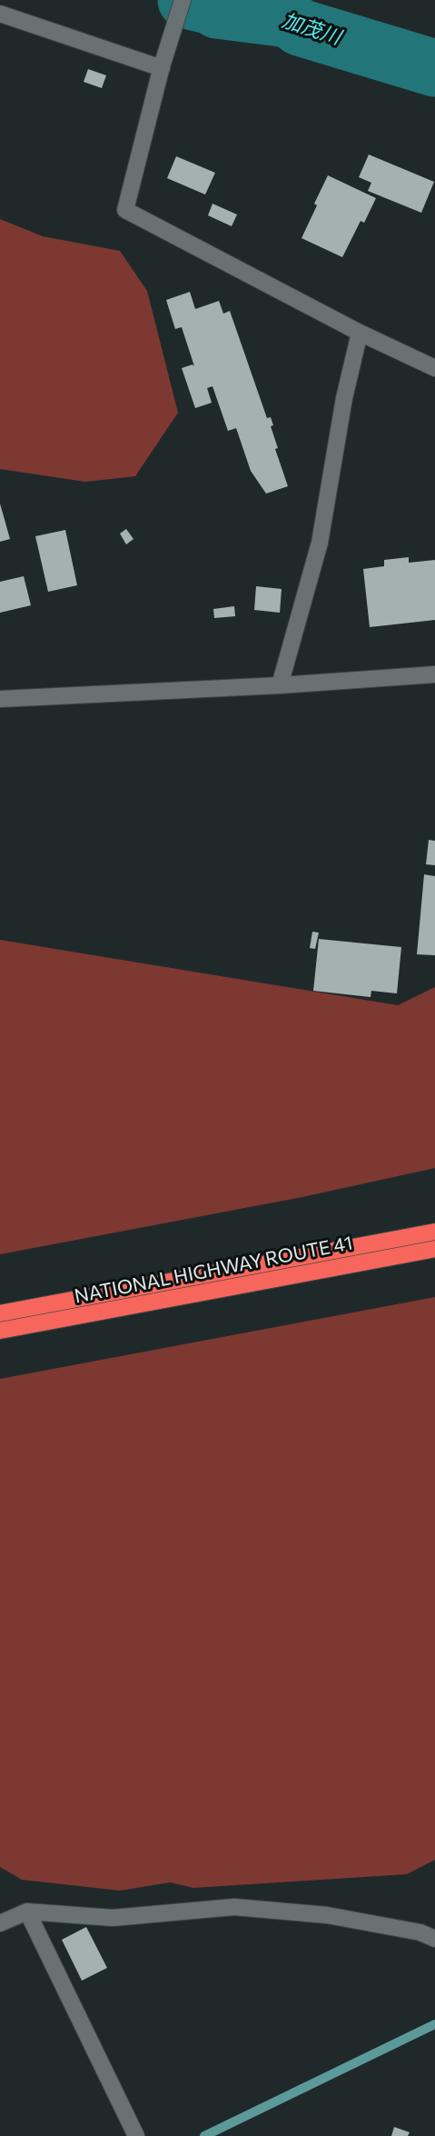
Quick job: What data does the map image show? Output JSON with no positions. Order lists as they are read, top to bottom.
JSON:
{
  "streets": {
    "highway": ["NATIONAL HIGHWAY ROUTE 41"]
  },
  "water": ["加茂川"]
}
